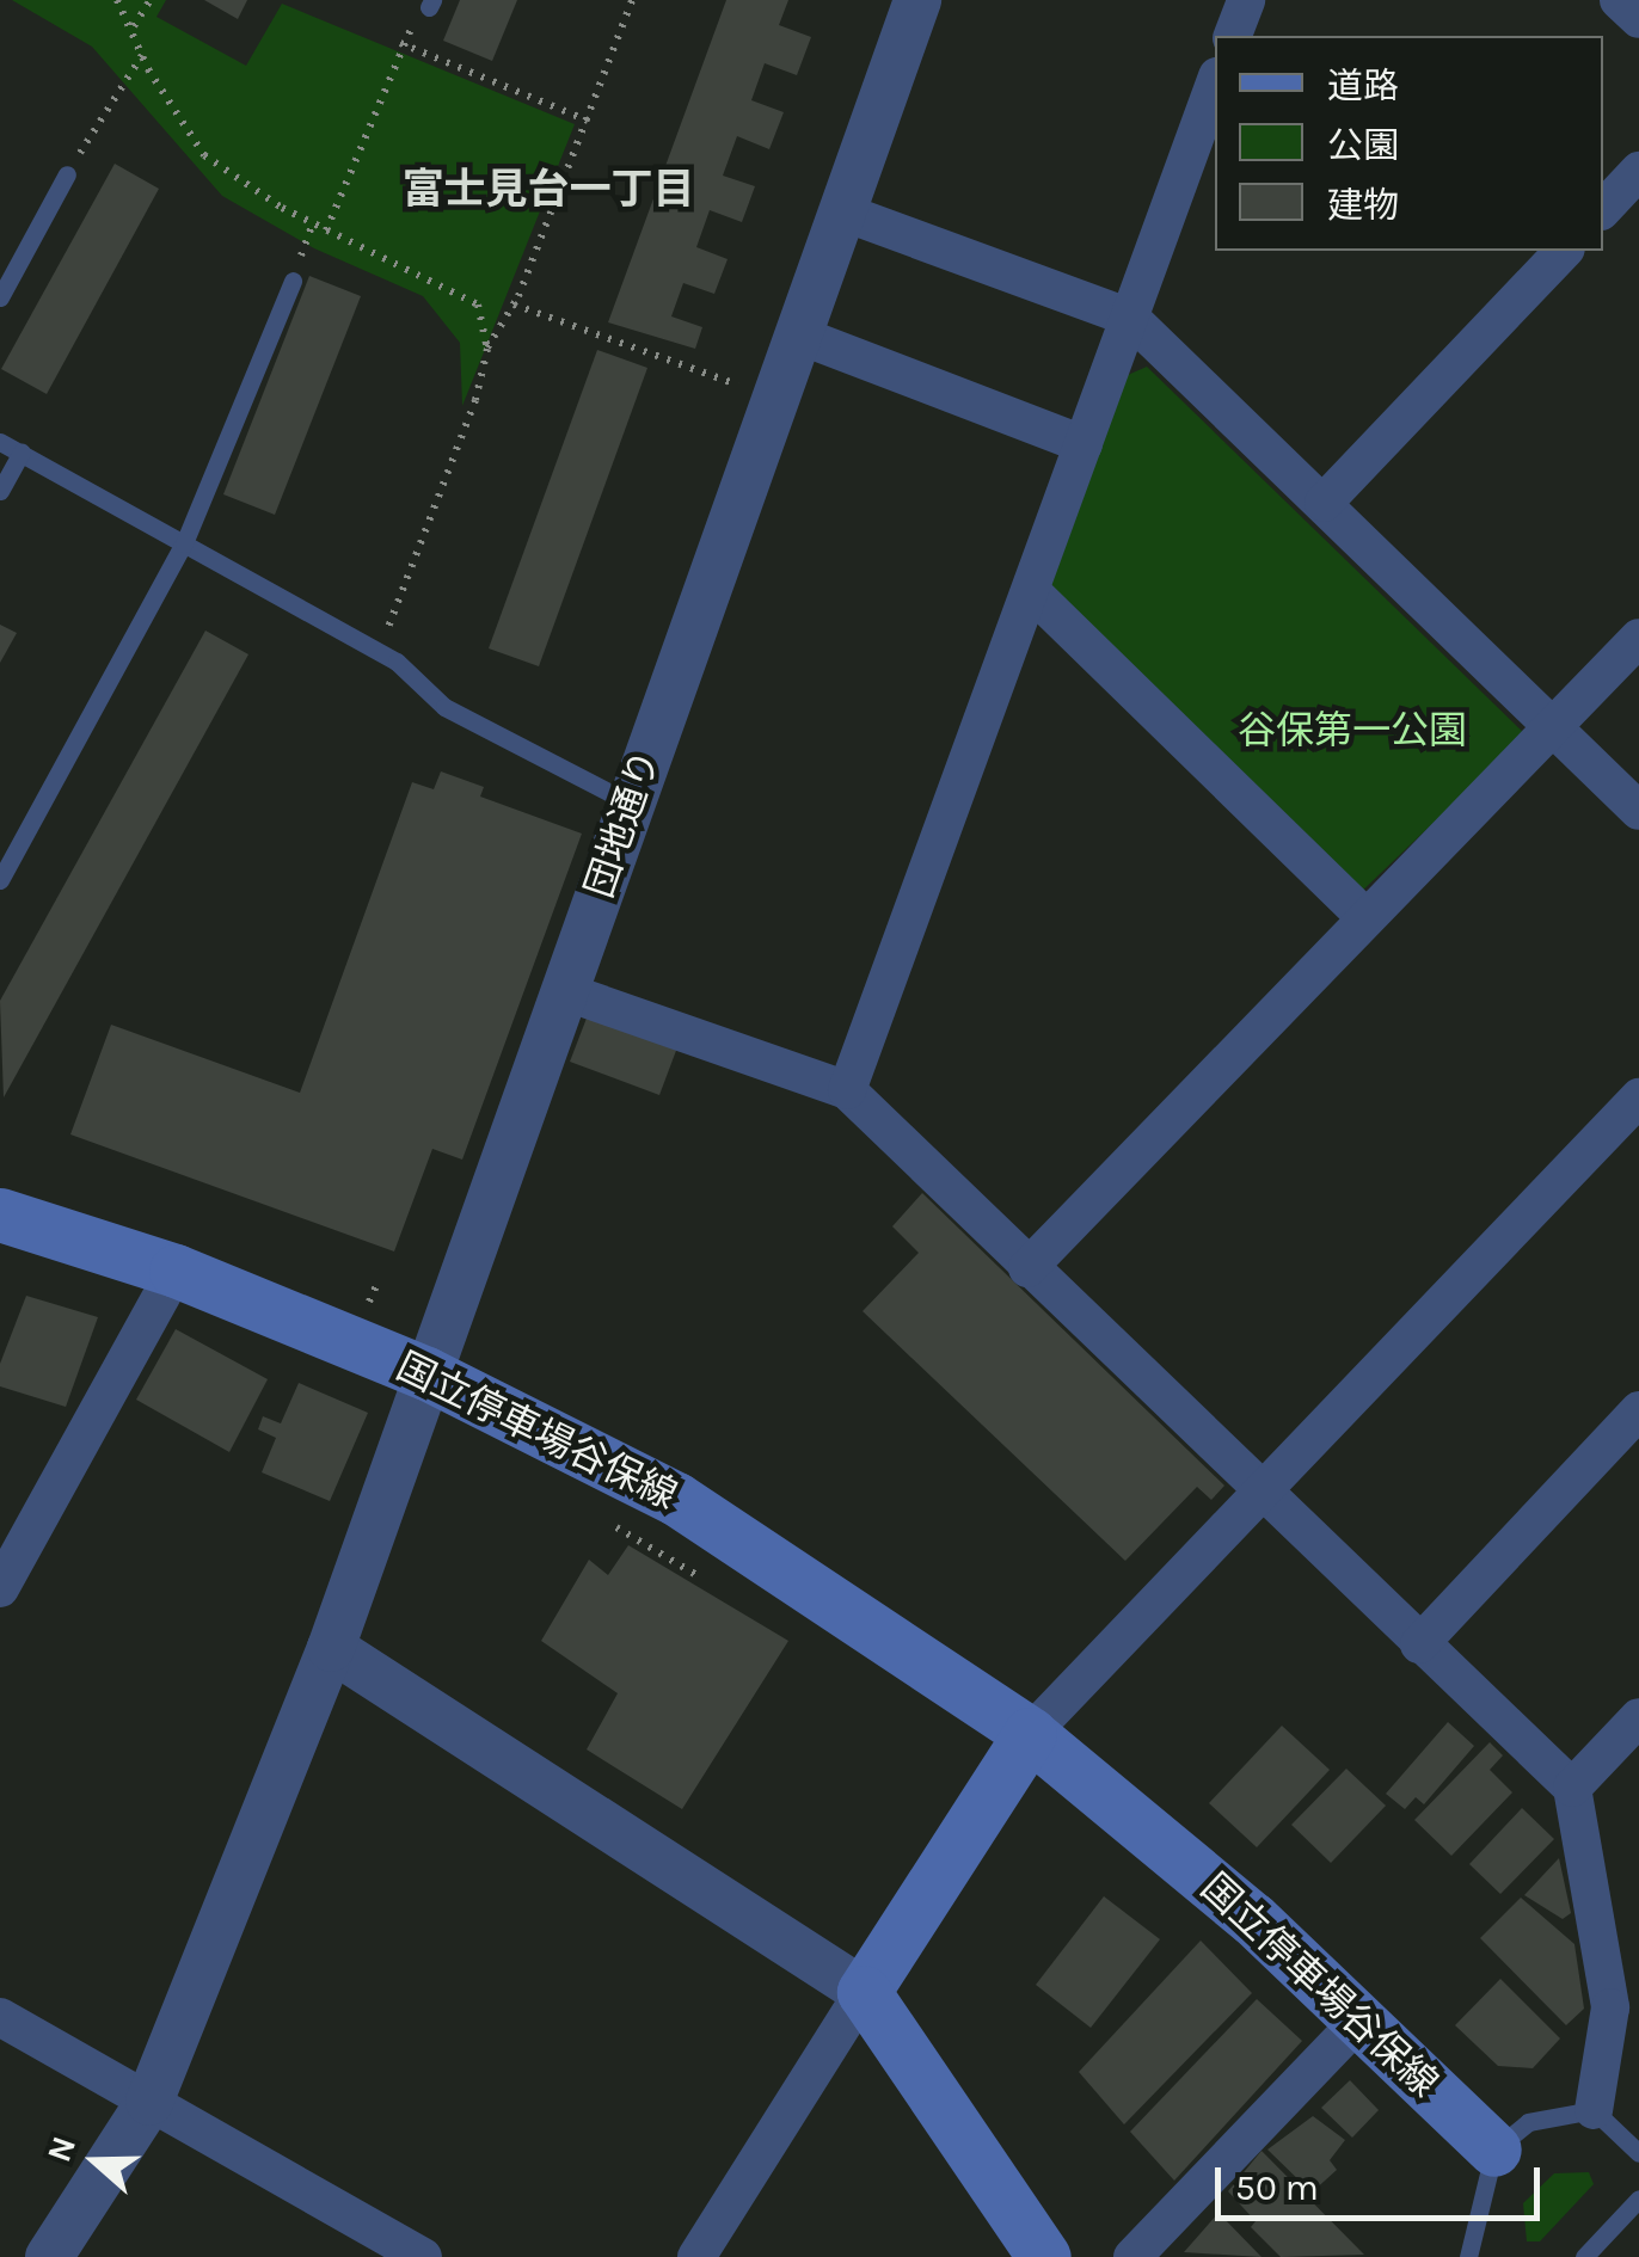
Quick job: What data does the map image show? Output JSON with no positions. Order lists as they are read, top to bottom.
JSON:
{
  "streets": {
    "main road": ["国立停車場谷保線"],
    "street": ["団地通り"]
  },
  "crossings": [
    ["団地通り", "国立停車場谷保線"]
  ],
  "districts": ["富士見台一丁目"],
  "parks": ["谷保第一公園"],
  "legend": ["道路", "公園", "建物"],
  "scale_bar": "50 m",
  "north": "left"
}
